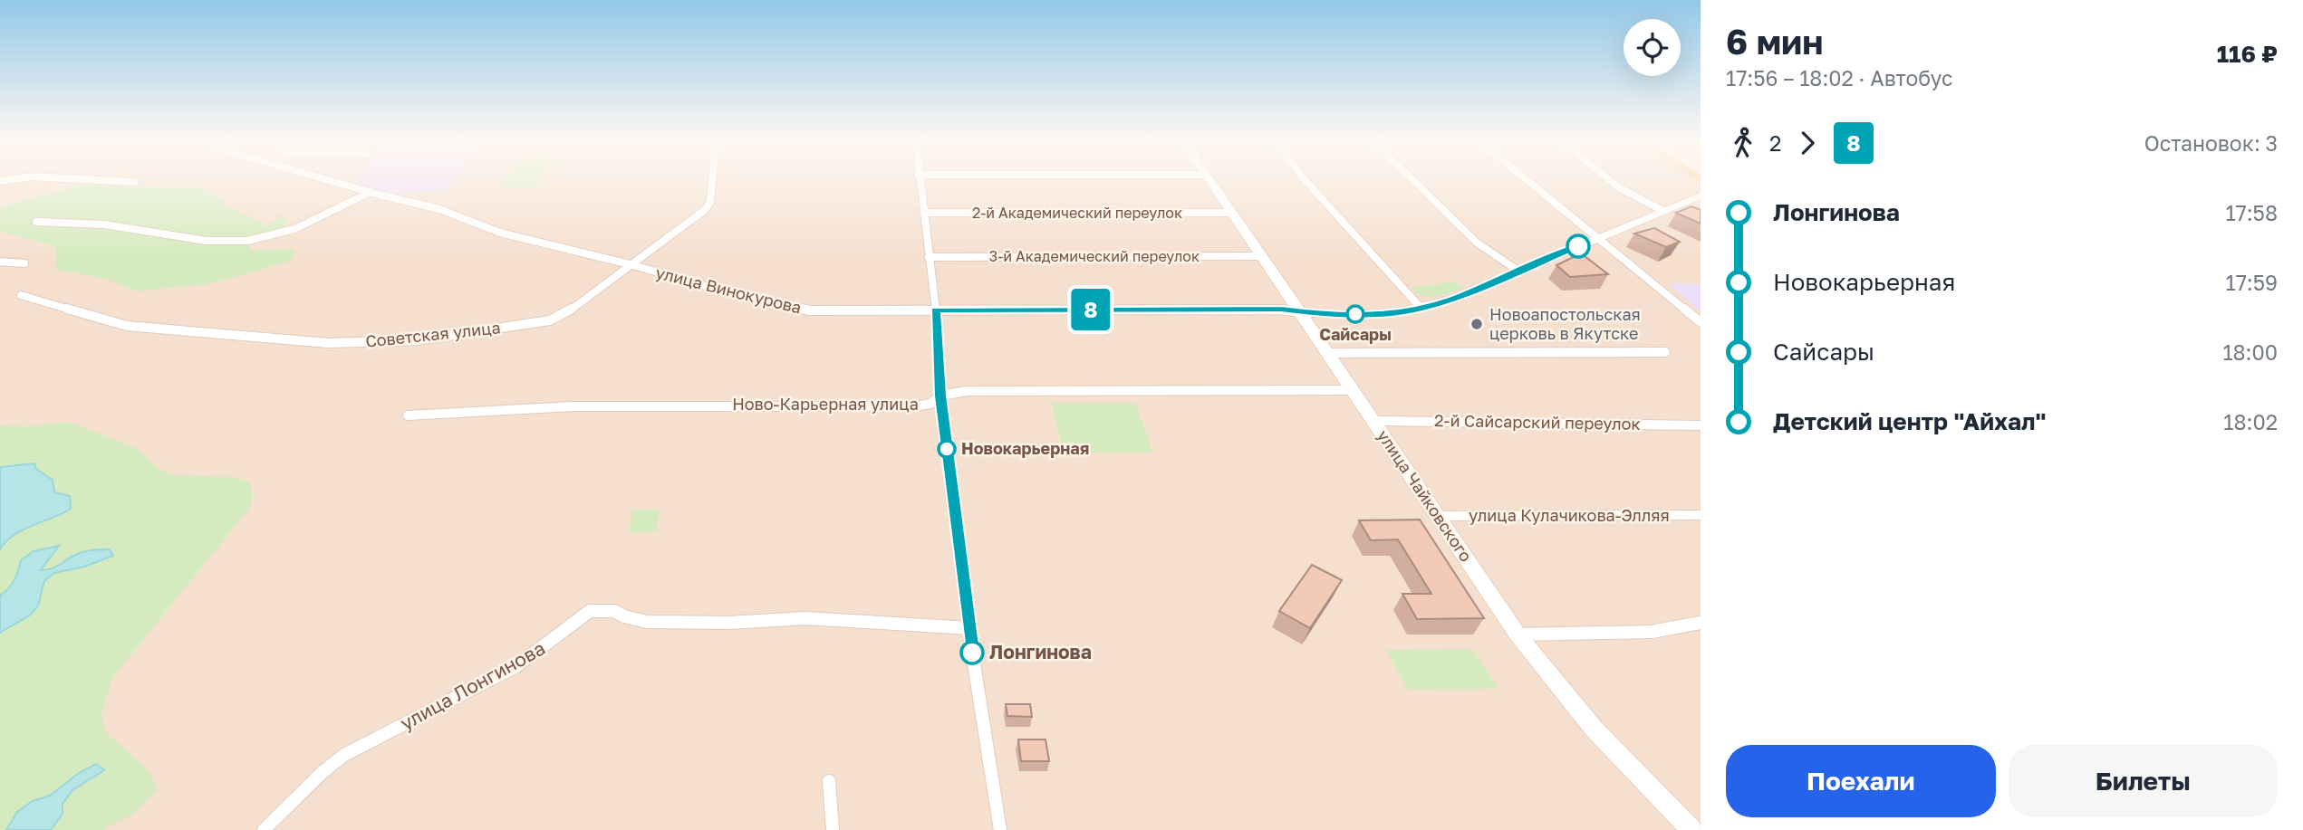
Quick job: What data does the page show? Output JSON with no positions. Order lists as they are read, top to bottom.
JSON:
{
  "streets": {
    "main road": ["улица Чайковского"],
    "street": [
      "2-й Академический переулок",
      "3-й Академический переулок",
      "улица Винокурова",
      "Советская улица",
      "Ново-Карьерная улица",
      "2-й Сайсарский переулок",
      "улица Кулачикова-Элляя",
      "улица Лонгинова"
    ]
  },
  "crossings": [
    ["2-й Академический переулок", "улица Чайковского"],
    ["3-й Академический переулок", "улица Чайковского"],
    ["улица Винокурова", "Советская улица"],
    ["улица Винокурова", "улица Чайковского"],
    ["Ново-Карьерная улица", "улица Чайковского"],
    ["2-й Сайсарский переулок", "улица Чайковского"],
    ["улица Чайковского", "улица Кулачикова-Элляя"]
  ],
  "places": [
    "Сайсары",
    "Новоапостольская церковь в Якутске",
    "Новокарьерная",
    "Лонгинова"
  ],
  "lines": ["bus line 8"],
  "page": {
    "on_map": "8",
    "heading": ["6 мин", "17:56 – 18:02 · Автобус", "116 ₽"],
    "legs": ["2", "8", "Остановок: 3"],
    "list": [
      {
        "name": "Лонгинова",
        "value": "17:58"
      },
      {
        "name": "Новокарьерная",
        "value": "17:59"
      },
      {
        "name": "Сайсары",
        "value": "18:00"
      },
      {
        "name": "Детский центр \"Айхал\"",
        "value": "18:02"
      }
    ],
    "buttons": ["Поехали", "Билеты"]
  }
}
